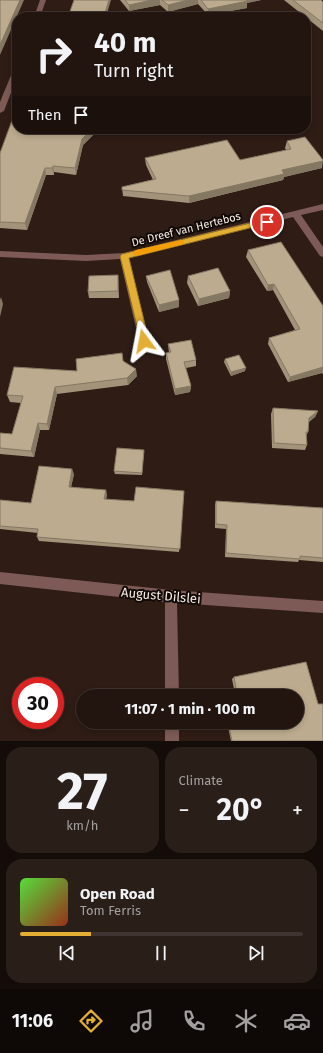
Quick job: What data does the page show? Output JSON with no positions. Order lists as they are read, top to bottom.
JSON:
{
  "streets": {
    "street": ["De Dreef van Hertebos", "August Dilslei"]
  },
  "page": {
    "turn": ["40 m", "Turn right"],
    "then": "Then",
    "limit": "30",
    "trip": "11:07 · 1 min · 100 m",
    "tile": [
      ["27", "km/h"],
      "Climate"
    ],
    "heat": ["−", "20°", "+"],
    "song": ["Open Road", "Tom Ferris"],
    "tabs": "11:06"
  }
}
